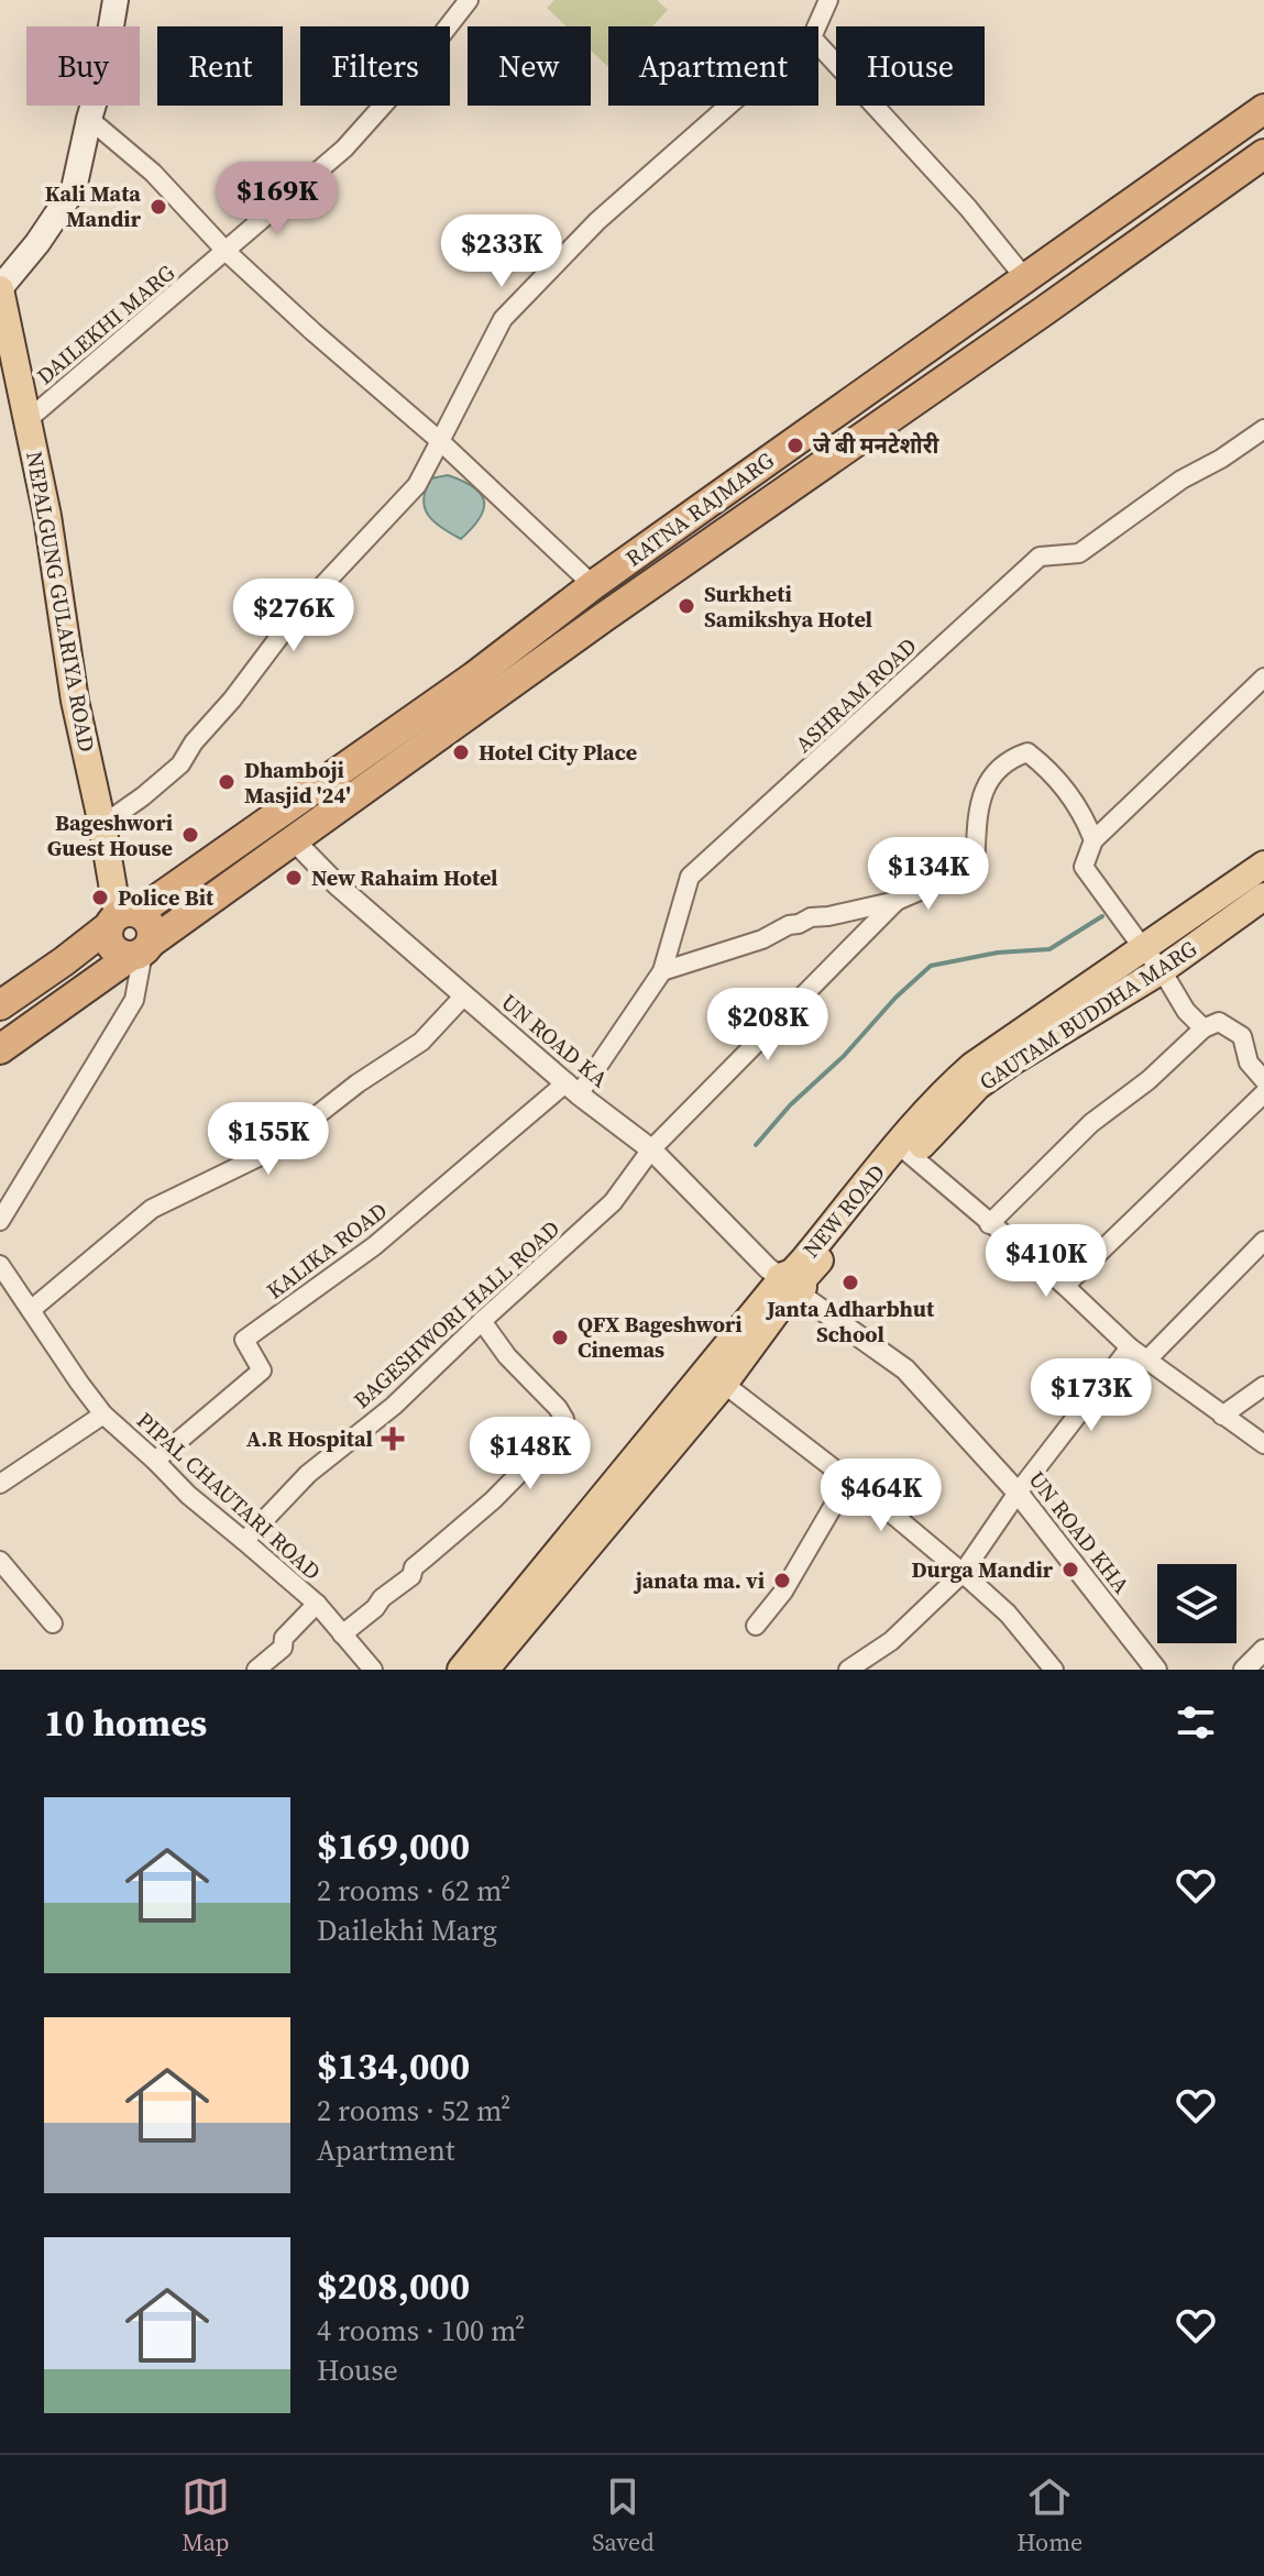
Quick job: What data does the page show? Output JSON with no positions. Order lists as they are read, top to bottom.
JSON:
{
  "streets": {
    "highway": ["RATNA RAJMARG"],
    "main road": ["NEPALGUNG GULARIYA ROAD", "GAUTAM BUDDHA MARG", "NEW ROAD"],
    "street": [
      "DAILEKHI MARG",
      "ASHRAM ROAD",
      "UN ROAD KA",
      "KALIKA ROAD",
      "BAGESHWORI HALL ROAD",
      "PIPAL CHAUTARI ROAD",
      "UN ROAD KHA"
    ]
  },
  "crossings": [
    ["DAILEKHI MARG", "NEPALGUNG GULARIYA ROAD"],
    ["RATNA RAJMARG", "NEPALGUNG GULARIYA ROAD"],
    ["RATNA RAJMARG", "UN ROAD KA"],
    ["ASHRAM ROAD", "UN ROAD KA"],
    ["ASHRAM ROAD", "KALIKA ROAD"],
    ["GAUTAM BUDDHA MARG", "UN ROAD KA"],
    ["GAUTAM BUDDHA MARG", "NEW ROAD"],
    ["GAUTAM BUDDHA MARG", "UN ROAD KHA"],
    ["UN ROAD KA", "KALIKA ROAD"],
    ["UN ROAD KA", "BAGESHWORI HALL ROAD"],
    ["UN ROAD KA", "UN ROAD KHA"],
    ["KALIKA ROAD", "PIPAL CHAUTARI ROAD"],
    ["BAGESHWORI HALL ROAD", "PIPAL CHAUTARI ROAD"]
  ],
  "places": {
    "other": [
      "Kali Mata Mandir",
      "जे बी मनटेशोरी",
      "Surkheti Samikshya Hotel",
      "Hotel City Place",
      "Dhamboji Masjid '24'",
      "Bageshwori Guest House",
      "New Rahaim Hotel",
      "Police Bit",
      "Janta Adharbhut School",
      "QFX Bageshwori Cinemas",
      "Durga Mandir",
      "janata ma. vi"
    ],
    "health": ["A.R Hospital"]
  },
  "page": {
    "chip": [
      "Buy",
      "Rent",
      "Filters",
      "New",
      "Apartment",
      "House"
    ],
    "price": [
      "$169K",
      "$233K",
      "$276K",
      "$134K",
      "$208K",
      "$155K",
      "$410K",
      "$173K",
      "$148K",
      "$464K"
    ],
    "heading": "10 homes",
    "list": [
      {
        "name": "$169,000",
        "note": "2 rooms · 62 m² · Dailekhi Marg"
      },
      {
        "name": "$134,000",
        "note": "2 rooms · 52 m² · Apartment"
      },
      {
        "name": "$208,000",
        "note": "4 rooms · 100 m² · House"
      }
    ],
    "tabs": ["Map", "Saved", "Home"]
  }
}
